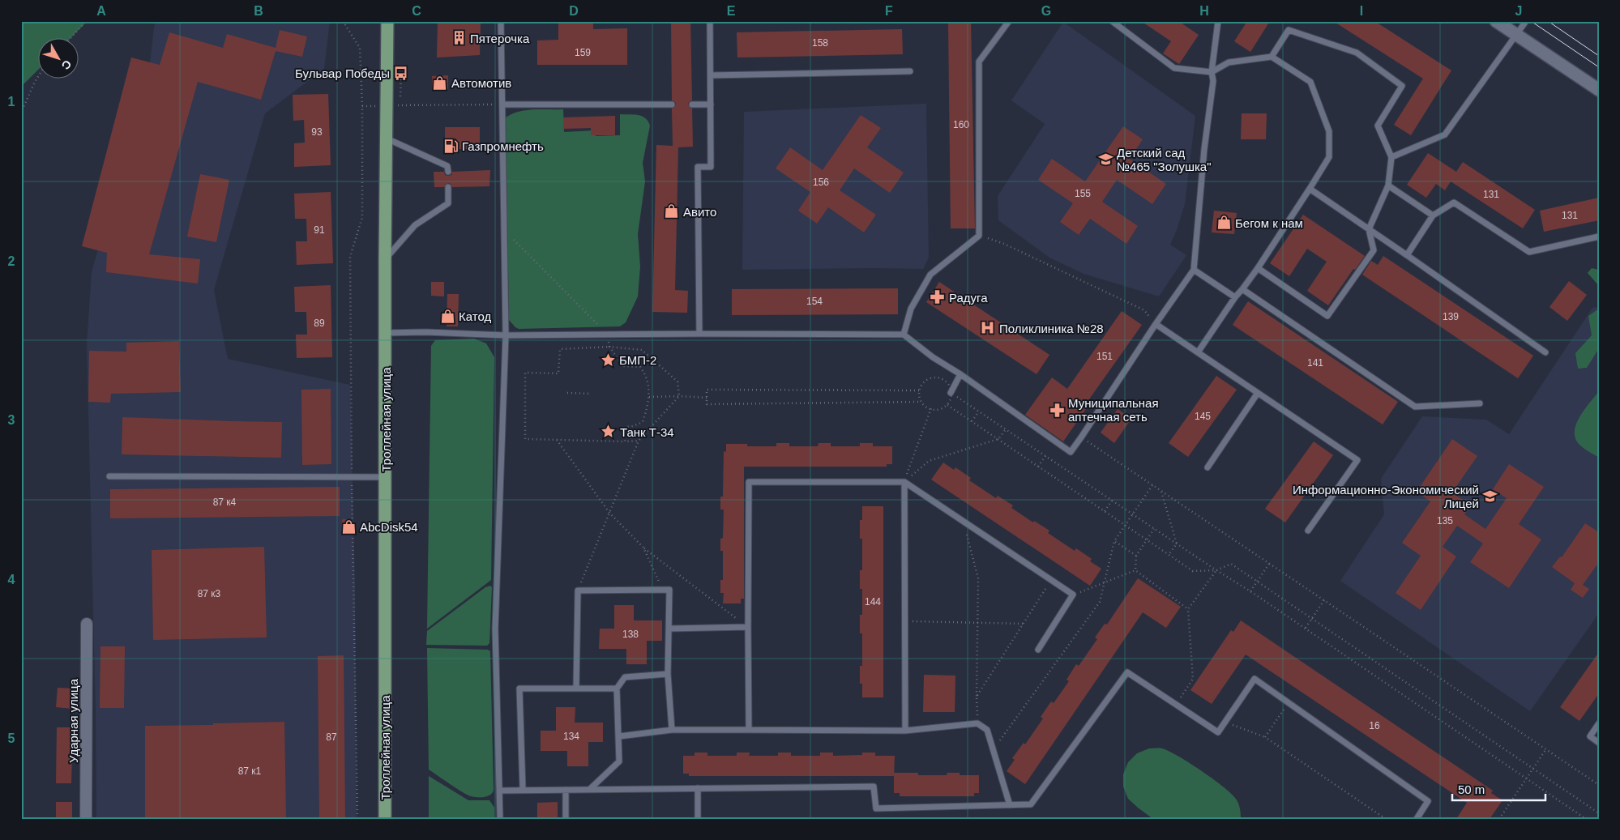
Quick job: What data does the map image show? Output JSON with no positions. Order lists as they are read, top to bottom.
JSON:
{
  "streets": {
    "main road": ["Троллейная улица"],
    "street": ["Ударная улица"]
  },
  "places": {
    "building": ["Пятерочка"],
    "bus stop": ["Бульвар Победы"],
    "shop": [
      "Автомотив",
      "Авито",
      "Бегом к нам",
      "Катод",
      "AbcDisk54"
    ],
    "fuel station": ["Газпромнефть"],
    "school or university": ["Детский сад №465 \"Золушка\"", "Информационно-Экономический Лицей"],
    "pharmacy": ["Радуга", "Муниципальная аптечная сеть"],
    "hospital": ["Поликлиника №28"],
    "place": ["БМП-2", "Танк Т-34"]
  },
  "house_numbers": [
    "158",
    "159",
    "160",
    "93",
    "156",
    "155",
    "131",
    "131",
    "91",
    "154",
    "139",
    "89",
    "151",
    "141",
    "145",
    "87 к4",
    "135",
    "87 к3",
    "144",
    "138",
    "16",
    "134",
    "87",
    "87 к1"
  ],
  "scale_bar": "50 m",
  "north": "bottom right",
  "grid": {
    "columns": [
      "A",
      "B",
      "C",
      "D",
      "E",
      "F",
      "G",
      "H",
      "I",
      "J"
    ],
    "rows": [
      "1",
      "2",
      "3",
      "4",
      "5"
    ]
  }
}
